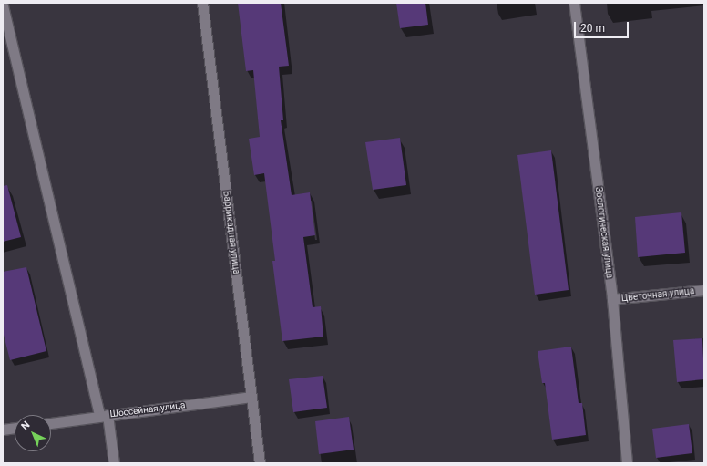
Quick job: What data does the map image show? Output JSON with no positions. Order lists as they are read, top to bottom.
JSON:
{
  "streets": {
    "street": [
      "Баррикадная улица",
      "Зоологическая улица",
      "Цветочная улица",
      "Шоссейная улица"
    ]
  },
  "crossings": [
    ["Баррикадная улица", "Шоссейная улица"],
    ["Зоологическая улица", "Цветочная улица"]
  ],
  "scale_bar": "20 m",
  "north": "top left"
}
